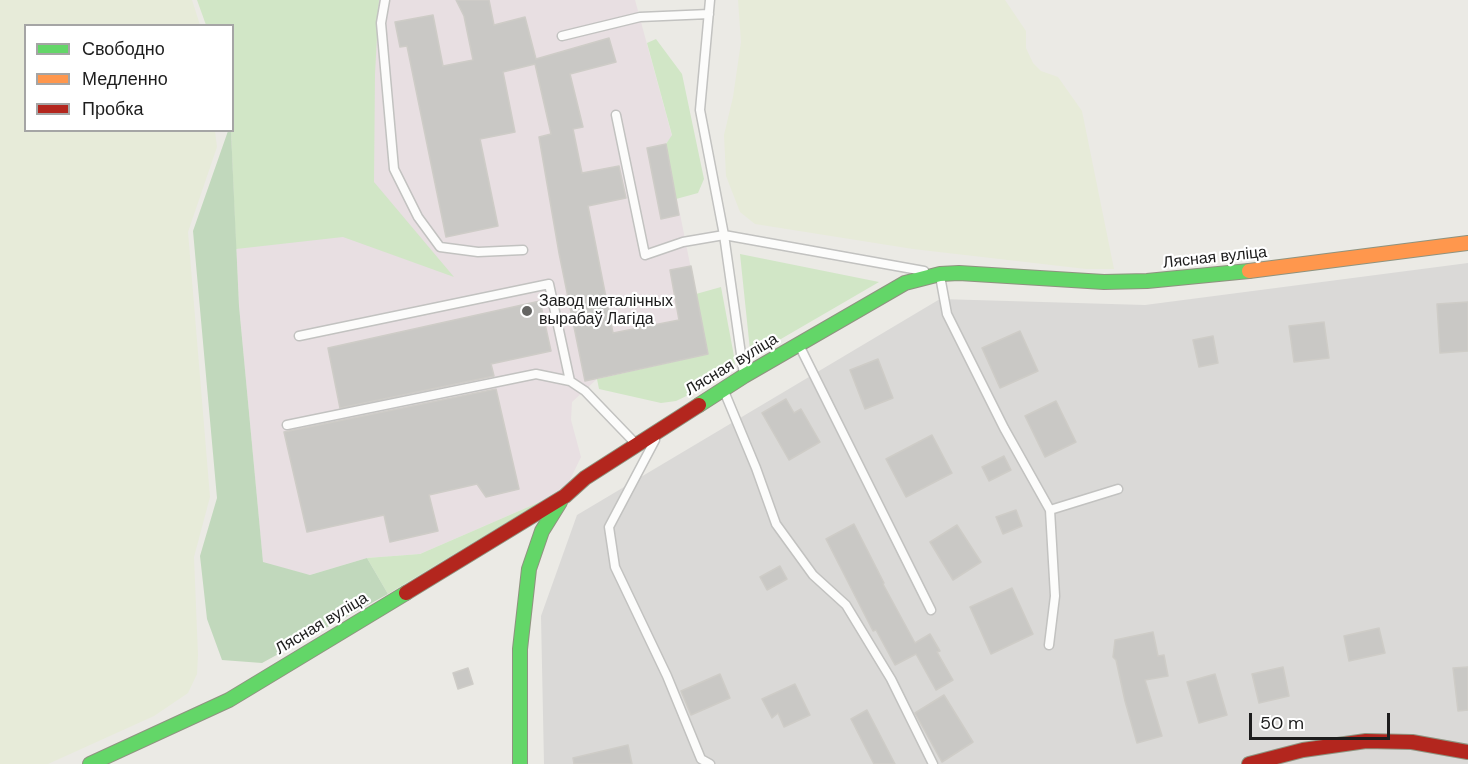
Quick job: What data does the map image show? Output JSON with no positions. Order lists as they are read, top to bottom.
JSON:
{
  "streets": {
    "main road": ["Лясная вуліца"]
  },
  "places": ["Завод металічных вырабаў Лагіда"],
  "legend": ["Свободно", "Медленно", "Пробка"],
  "scale_bar": "50 m"
}
